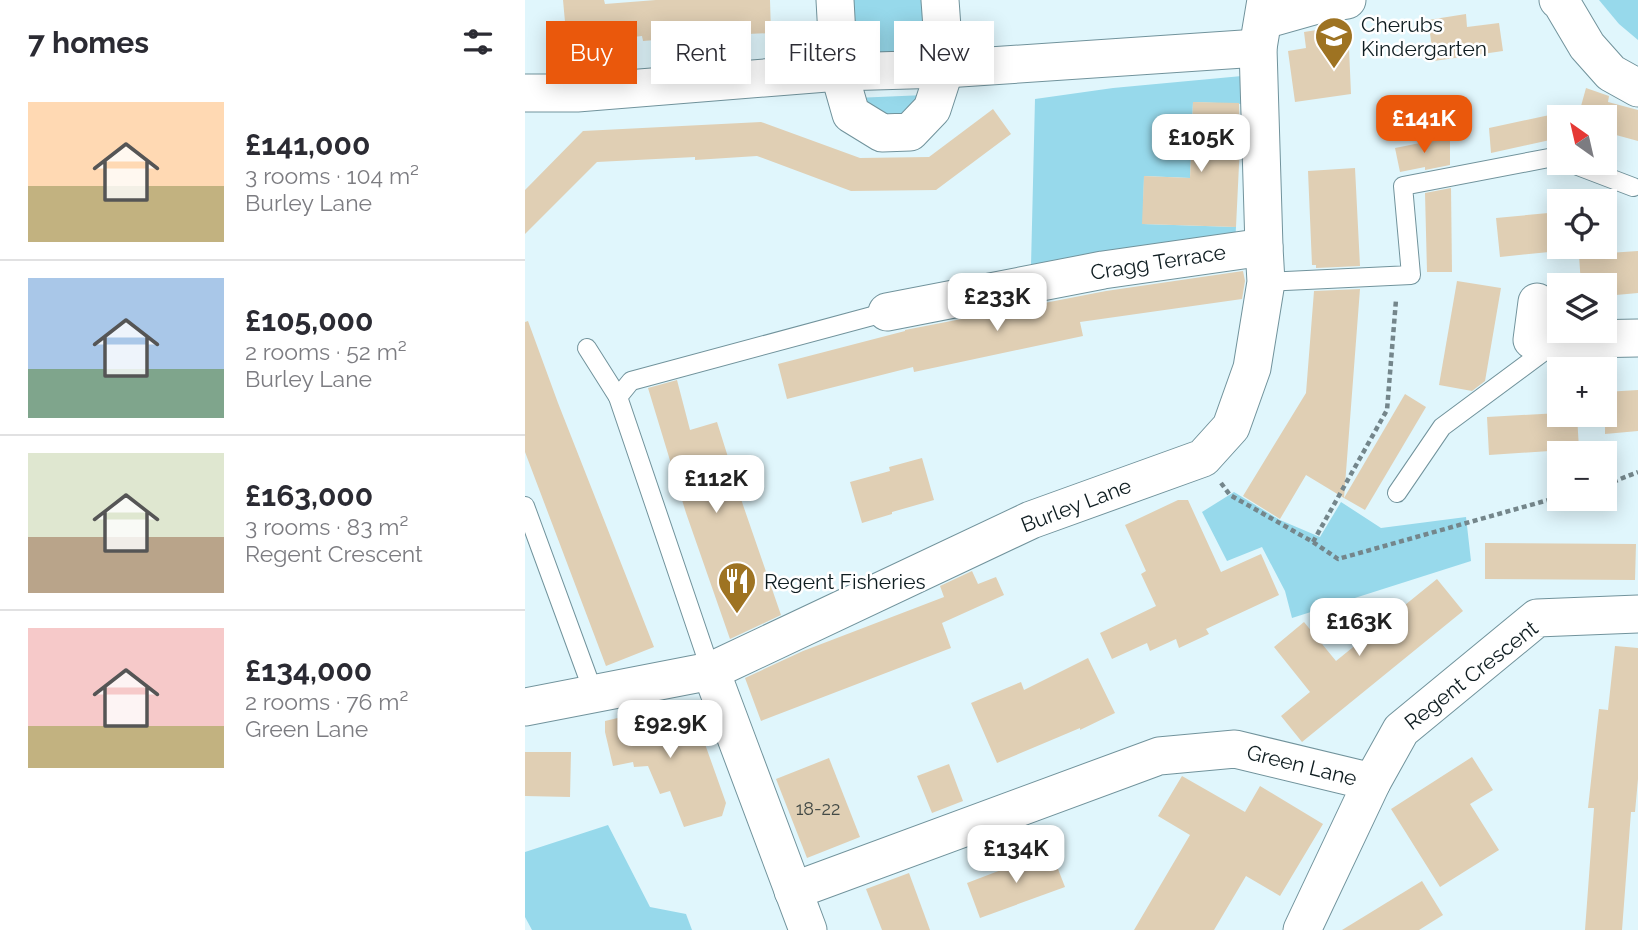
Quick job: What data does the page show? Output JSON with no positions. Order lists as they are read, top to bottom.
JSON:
{
  "streets": {
    "street": [
      "Cragg Terrace",
      "Burley Lane",
      "Regent Crescent",
      "Green Lane"
    ]
  },
  "crossings": [
    ["Cragg Terrace", "Burley Lane"],
    ["Regent Crescent", "Green Lane"]
  ],
  "places": {
    "school or university": ["Cherubs Kindergarten"],
    "restaurant": ["Regent Fisheries"]
  },
  "house_numbers": ["18-22"],
  "north": "top left",
  "page": {
    "heading": "7 homes",
    "chip": [
      "Buy",
      "Rent",
      "Filters",
      "New"
    ],
    "list": [
      {
        "name": "£141,000",
        "note": "3 rooms · 104 m² · Burley Lane"
      },
      {
        "name": "£105,000",
        "note": "2 rooms · 52 m² · Burley Lane"
      },
      {
        "name": "£163,000",
        "note": "3 rooms · 83 m² · Regent Crescent"
      },
      {
        "name": "£134,000",
        "note": "2 rooms · 76 m² · Green Lane"
      }
    ],
    "price": [
      "£141K",
      "£105K",
      "£233K",
      "£112K",
      "£163K",
      "£92.9K",
      "£134K"
    ],
    "map_buttons": ["+", "−"]
  }
}
